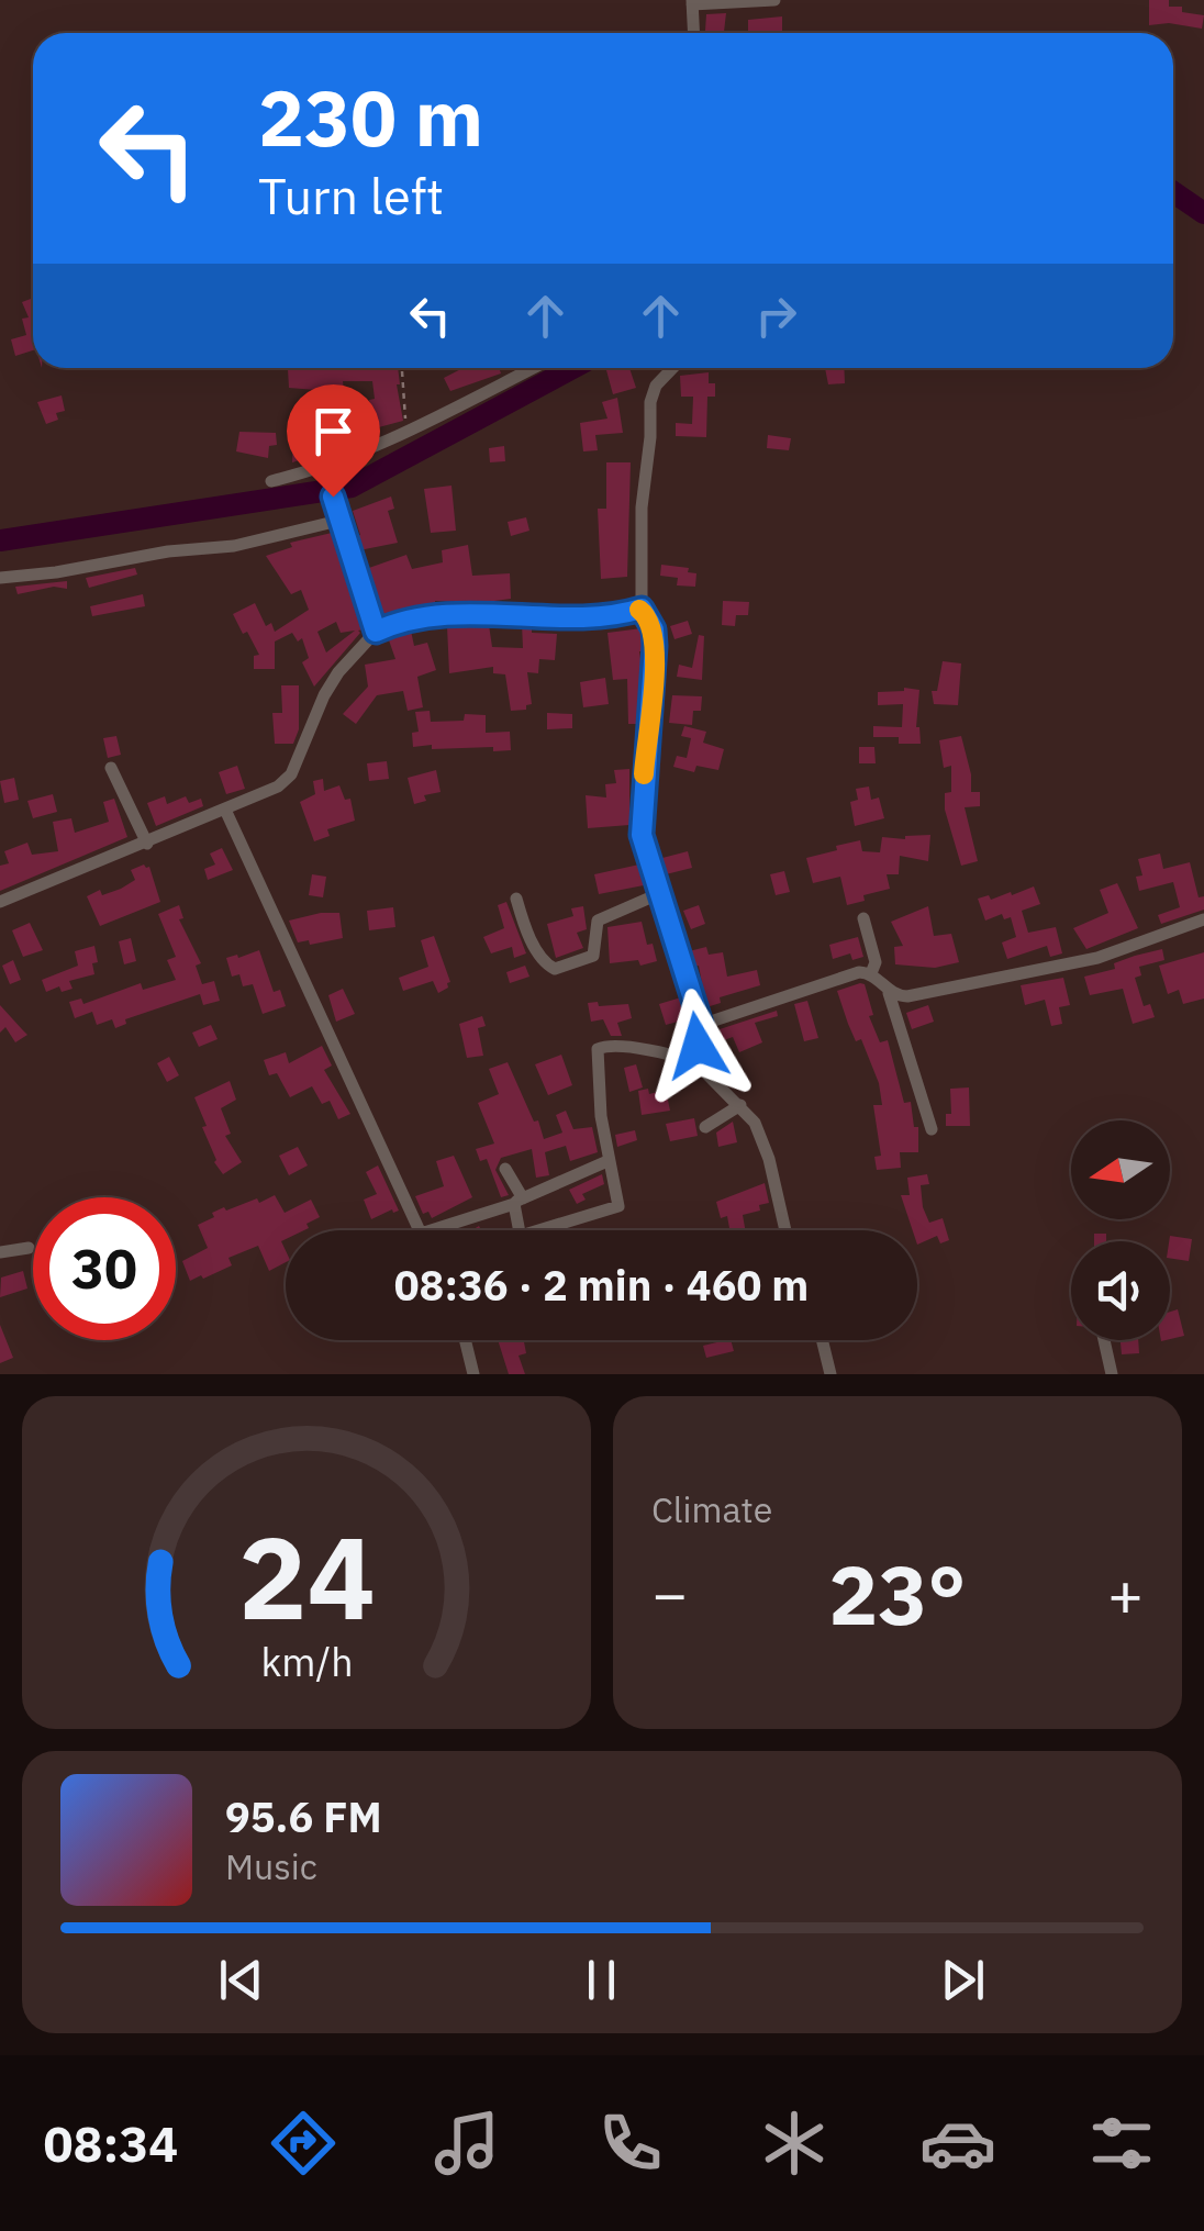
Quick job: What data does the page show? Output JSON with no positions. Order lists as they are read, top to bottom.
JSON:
{
  "north": "left",
  "page": {
    "turn": ["230 m", "Turn left"],
    "limit": "30",
    "trip": "08:36 · 2 min · 460 m",
    "tile": "Climate",
    "heat": ["−", "23°", "+"],
    "song": ["95.6 FM", "Music"],
    "tabs": "08:34",
    "gauge": ["24", "km/h"]
  }
}
